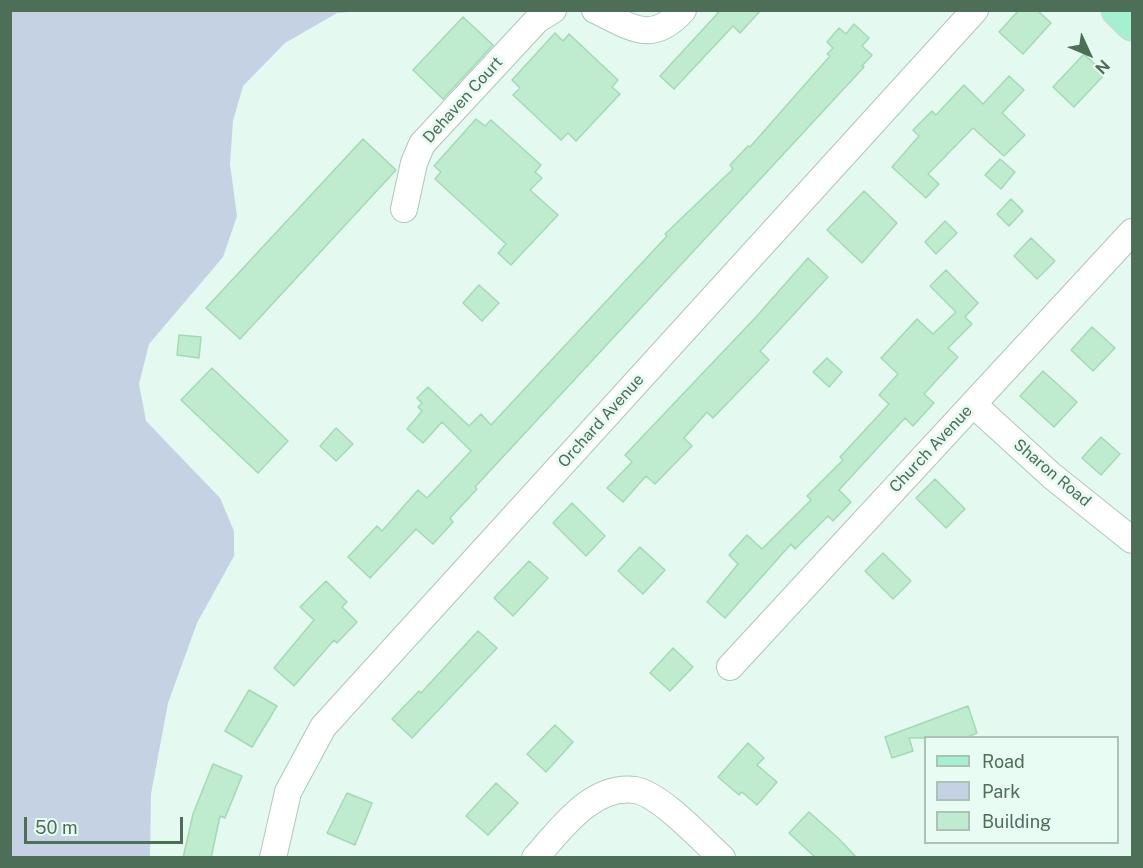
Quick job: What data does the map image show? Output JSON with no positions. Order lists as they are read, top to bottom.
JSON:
{
  "streets": {
    "street": [
      "Dehaven Court",
      "Orchard Avenue",
      "Church Avenue",
      "Sharon Road"
    ]
  },
  "crossings": [
    ["Church Avenue", "Sharon Road"]
  ],
  "legend": ["Road", "Park", "Building"],
  "scale_bar": "50 m",
  "north": "bottom right"
}
